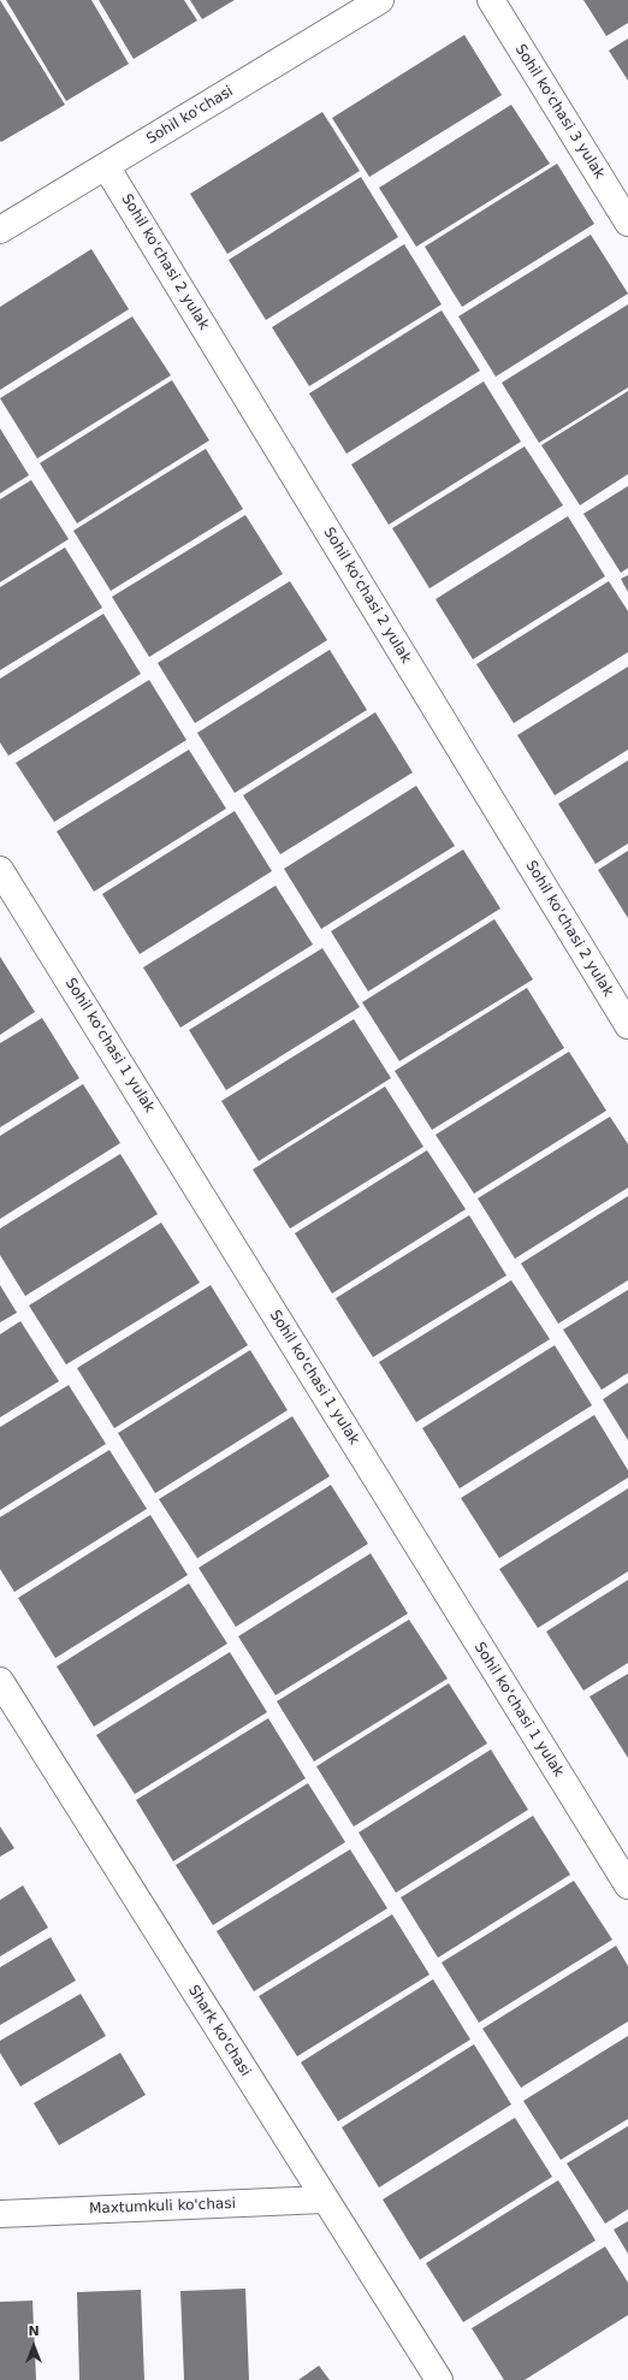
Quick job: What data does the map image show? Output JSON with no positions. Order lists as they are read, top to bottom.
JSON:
{
  "streets": {
    "street": [
      "Sohil ko'chasi 3 yulak",
      "Sohil ko'chasi",
      "Sohil ko'chasi 2 yulak",
      "Sohil ko'chasi 1 yulak",
      "Shark ko'chasi",
      "Mаxtumkuli ko'chasi"
    ]
  },
  "crossings": [
    ["Sohil ko'chasi", "Sohil ko'chasi 2 yulak"],
    ["Shark ko'chasi", "Mаxtumkuli ko'chasi"]
  ],
  "north": "top"
}
